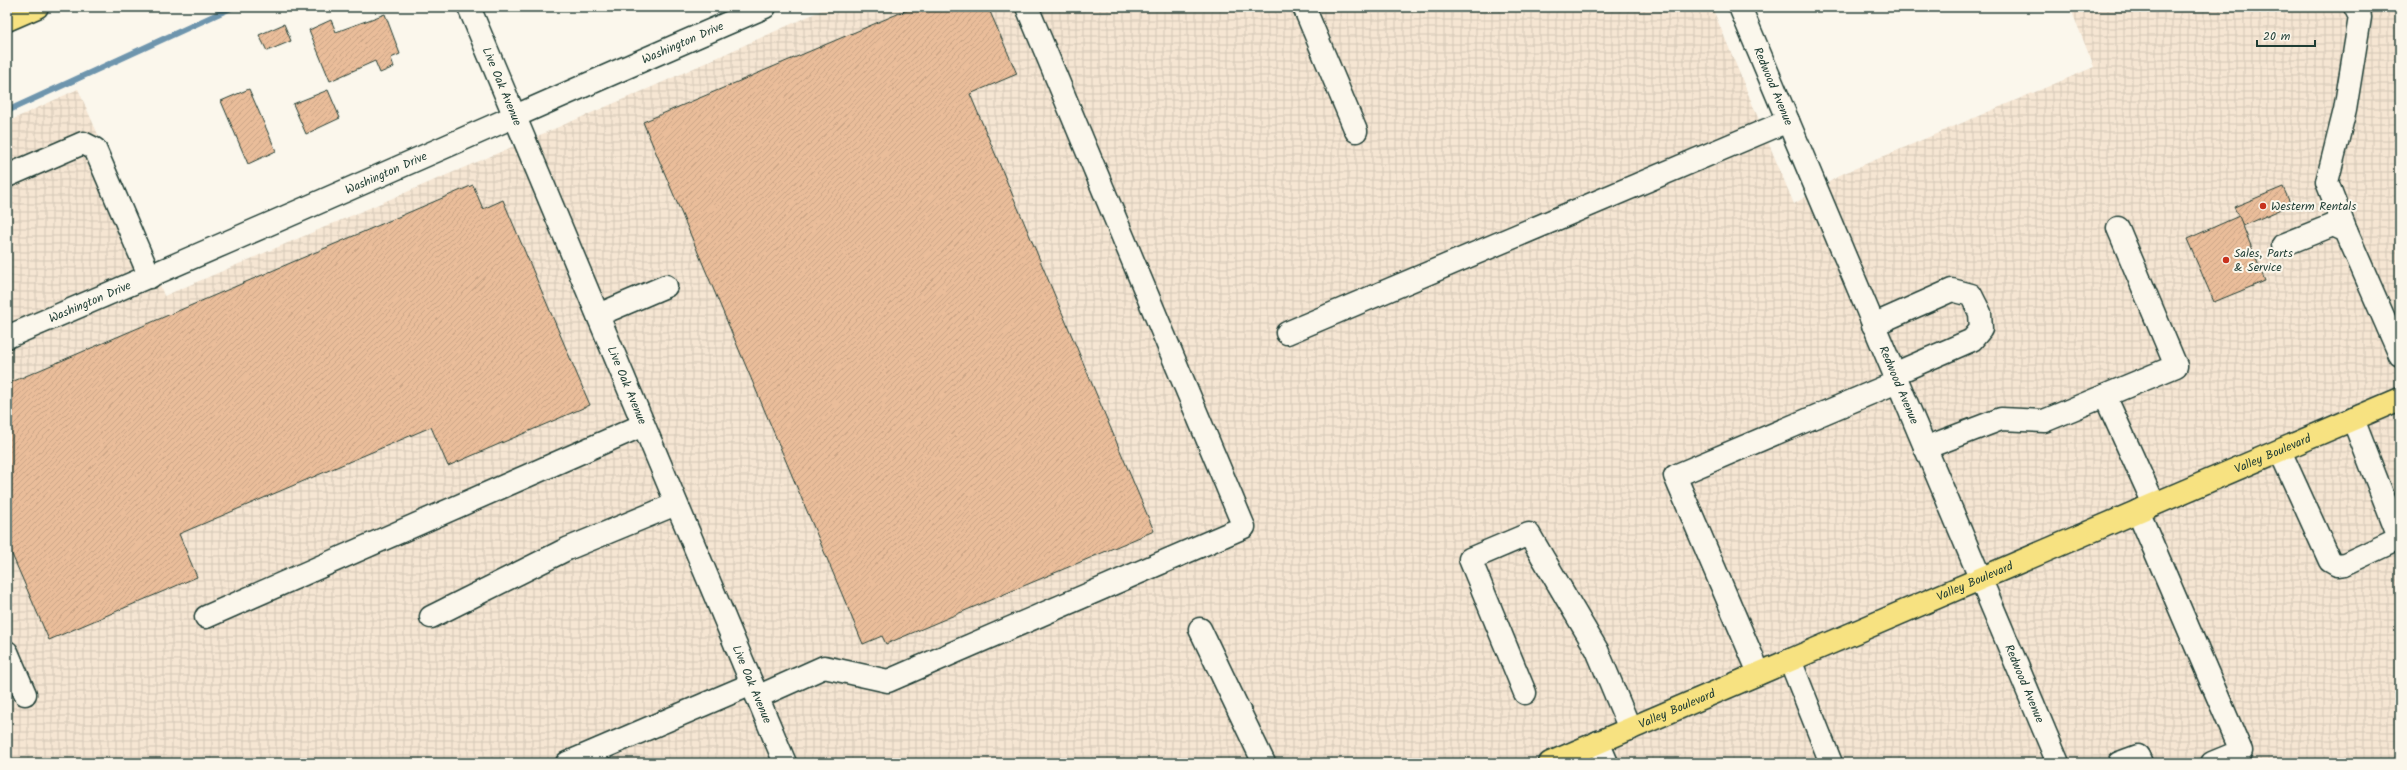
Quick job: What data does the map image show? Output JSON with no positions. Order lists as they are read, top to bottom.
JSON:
{
  "streets": {
    "main road": ["Valley Boulevard"],
    "street": ["Washington Drive", "Live Oak Avenue", "Redwood Avenue"]
  },
  "crossings": [
    ["Washington Drive", "Live Oak Avenue"],
    ["Redwood Avenue", "Valley Boulevard"]
  ],
  "places": ["Westerm Rentals", "Sales, Parts & Service"],
  "scale_bar": "20 m"
}
